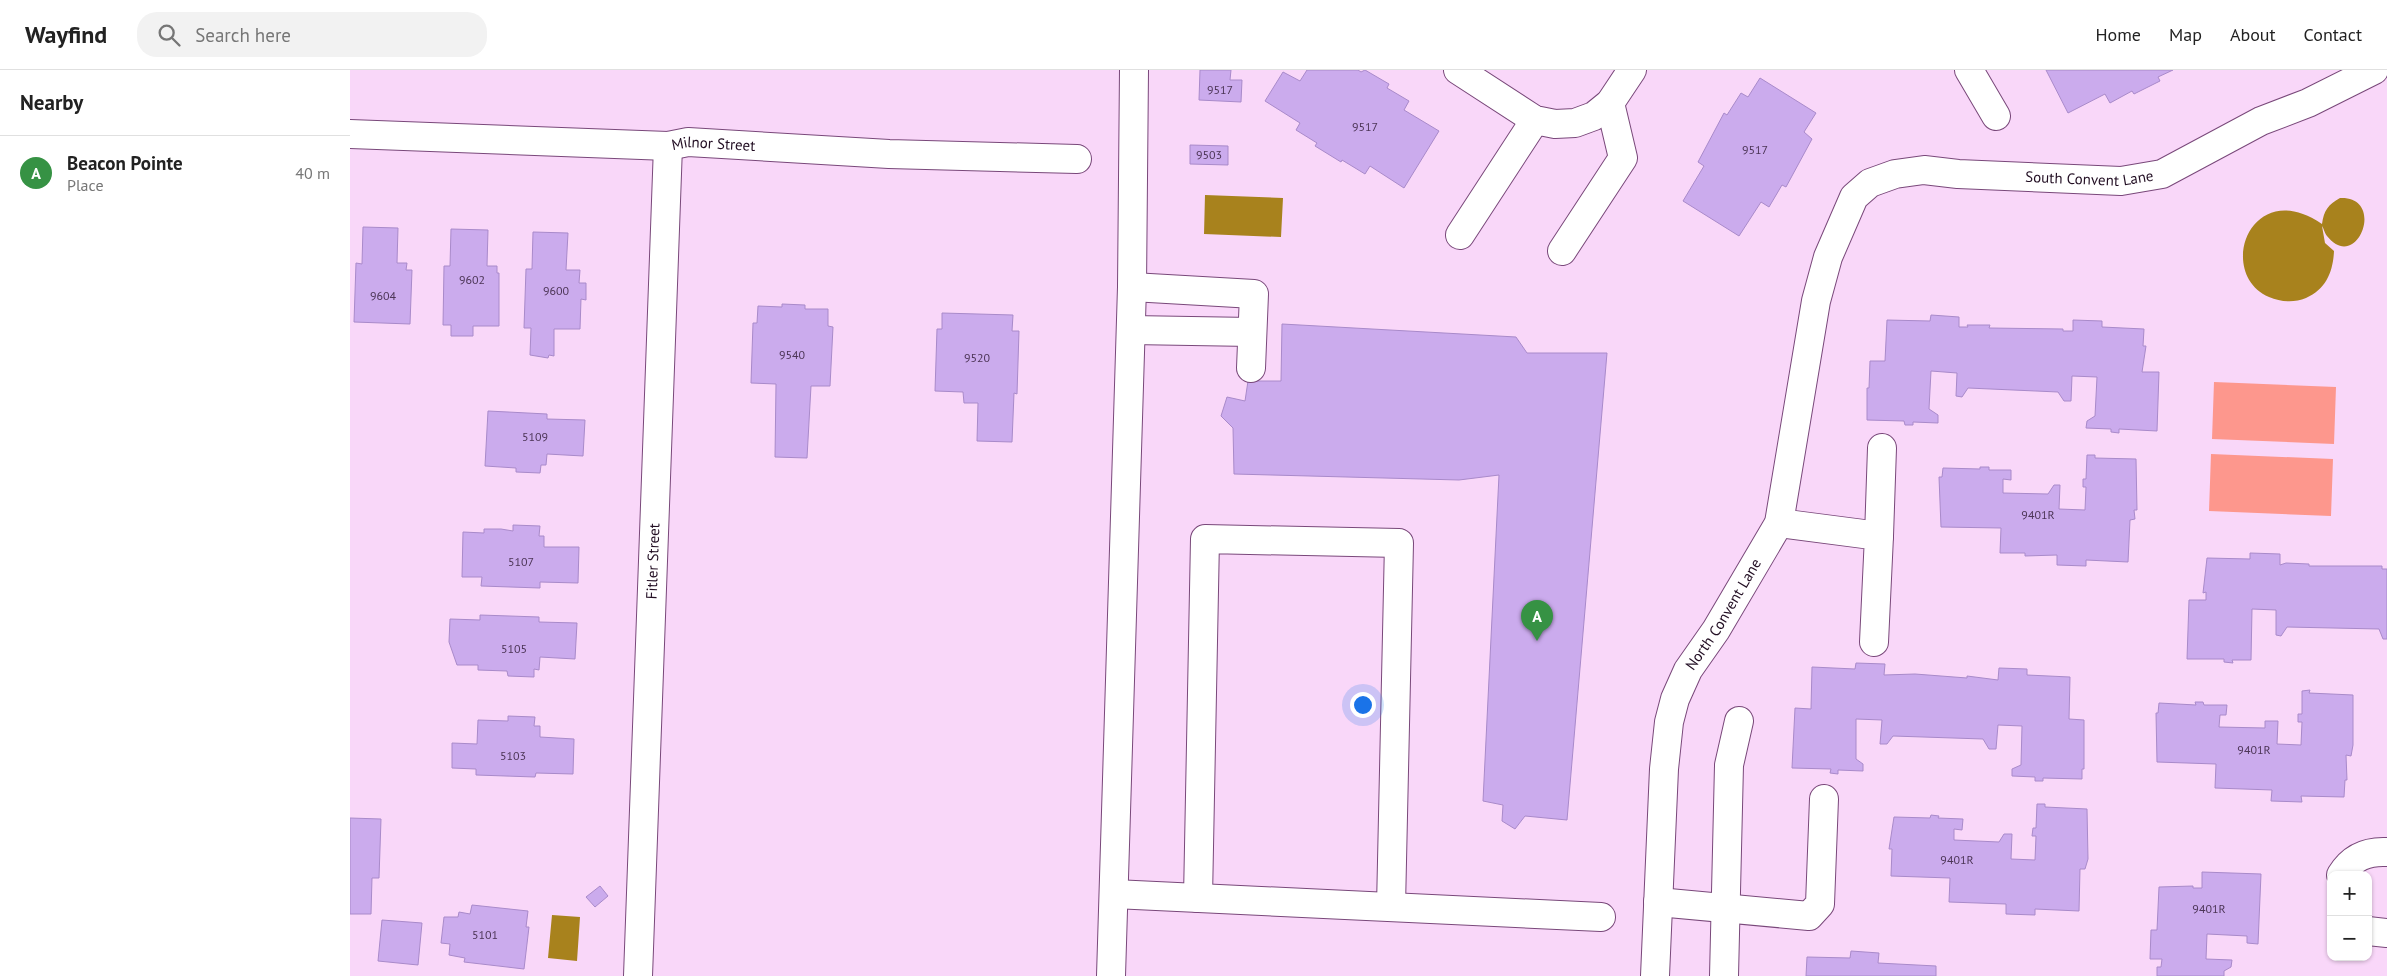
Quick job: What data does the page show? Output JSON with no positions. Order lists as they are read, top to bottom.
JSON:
{
  "streets": {
    "street": [
      "Milnor Street",
      "South Convent Lane",
      "Fitler Street",
      "North Convent Lane"
    ]
  },
  "crossings": [
    ["Milnor Street", "Fitler Street"],
    ["South Convent Lane", "North Convent Lane"]
  ],
  "house_numbers": [
    "9517",
    "9517",
    "9517",
    "9503",
    "9602",
    "9600",
    "9604",
    "9540",
    "9520",
    "5109",
    "9401R",
    "5107",
    "5105",
    "9401R",
    "5103",
    "9401R",
    "9401R",
    "5101"
  ],
  "page": {
    "header": "Wayfind",
    "search": "Search here",
    "nav": [
      "Home",
      "Map",
      "About",
      "Contact"
    ],
    "heading": "Nearby",
    "list": [
      {
        "mark": "A",
        "name": "Beacon Pointe",
        "note": "Place",
        "value": "40 m"
      }
    ],
    "pins": "A",
    "map_buttons": ["+", "−"]
  }
}
